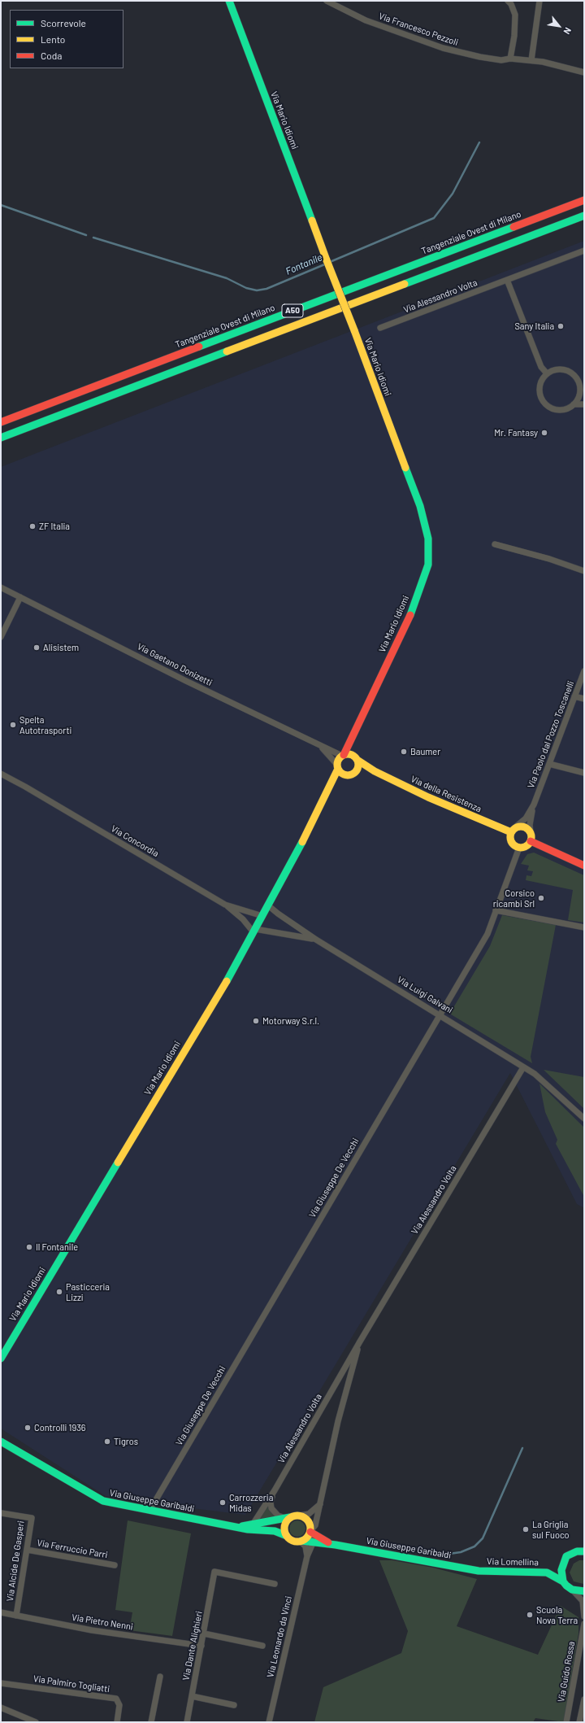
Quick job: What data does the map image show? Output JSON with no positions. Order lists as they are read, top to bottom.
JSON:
{
  "streets": {
    "main road": [
      "Via Mario Idiomi",
      "Tangenziale Ovest di Milano",
      "A50",
      "Via della Resistenza",
      "Via Giuseppe Garibaldi",
      "Via Lomellina"
    ],
    "street": [
      "Via Francesco Pezzoli",
      "Via Alessandro Volta",
      "Via Gaetano Donizetti",
      "Via Paolo dal Pozzo Toscanelli",
      "Via Concordia",
      "Via Luigi Galvani",
      "Via Giuseppe De Vecchi",
      "Via Ferruccio Parri",
      "Via Alcide De Gasperi",
      "Via Pietro Nenni",
      "Via Leonardo da Vinci",
      "Via Dante Alighieri",
      "Via Guido Rossa",
      "Via Palmiro Togliatti"
    ]
  },
  "crossings": [
    ["Via Mario Idiomi", "Via Gaetano Donizetti"],
    ["Via Mario Idiomi", "Via della Resistenza"],
    ["Via Mario Idiomi", "Via Concordia"],
    ["Via Mario Idiomi", "Via Luigi Galvani"],
    ["Via Alessandro Volta", "Via Luigi Galvani"],
    ["Via Alessandro Volta", "Via Giuseppe Garibaldi"],
    ["Via Gaetano Donizetti", "Via della Resistenza"],
    ["Via Paolo dal Pozzo Toscanelli", "Via della Resistenza"],
    ["Via Paolo dal Pozzo Toscanelli", "Via Giuseppe De Vecchi"],
    ["Via della Resistenza", "Via Giuseppe De Vecchi"],
    ["Via Luigi Galvani", "Via Giuseppe De Vecchi"],
    ["Via Giuseppe De Vecchi", "Via Giuseppe Garibaldi"],
    ["Via Giuseppe Garibaldi", "Via Lomellina"],
    ["Via Giuseppe Garibaldi", "Via Leonardo da Vinci"],
    ["Via Ferruccio Parri", "Via Alcide De Gasperi"],
    ["Via Alcide De Gasperi", "Via Pietro Nenni"],
    ["Via Pietro Nenni", "Via Dante Alighieri"]
  ],
  "water": ["Fontanile"],
  "places": [
    "Sany Italia",
    "Mr. Fantasy",
    "ZF Italia",
    "Alisistem",
    "Spelta Autotrasporti",
    "Baumer",
    "Corsico ricambi Srl",
    "Motorway S.r.l.",
    "Il Fontanile",
    "Pasticceria Lizzi",
    "Controlli 1936",
    "Tigros",
    "Carrozzeria Midas",
    "La Griglia sul Fuoco",
    "Scuola Nova Terra"
  ],
  "legend": ["Scorrevole", "Lento", "Coda"],
  "north": "bottom right"
}
